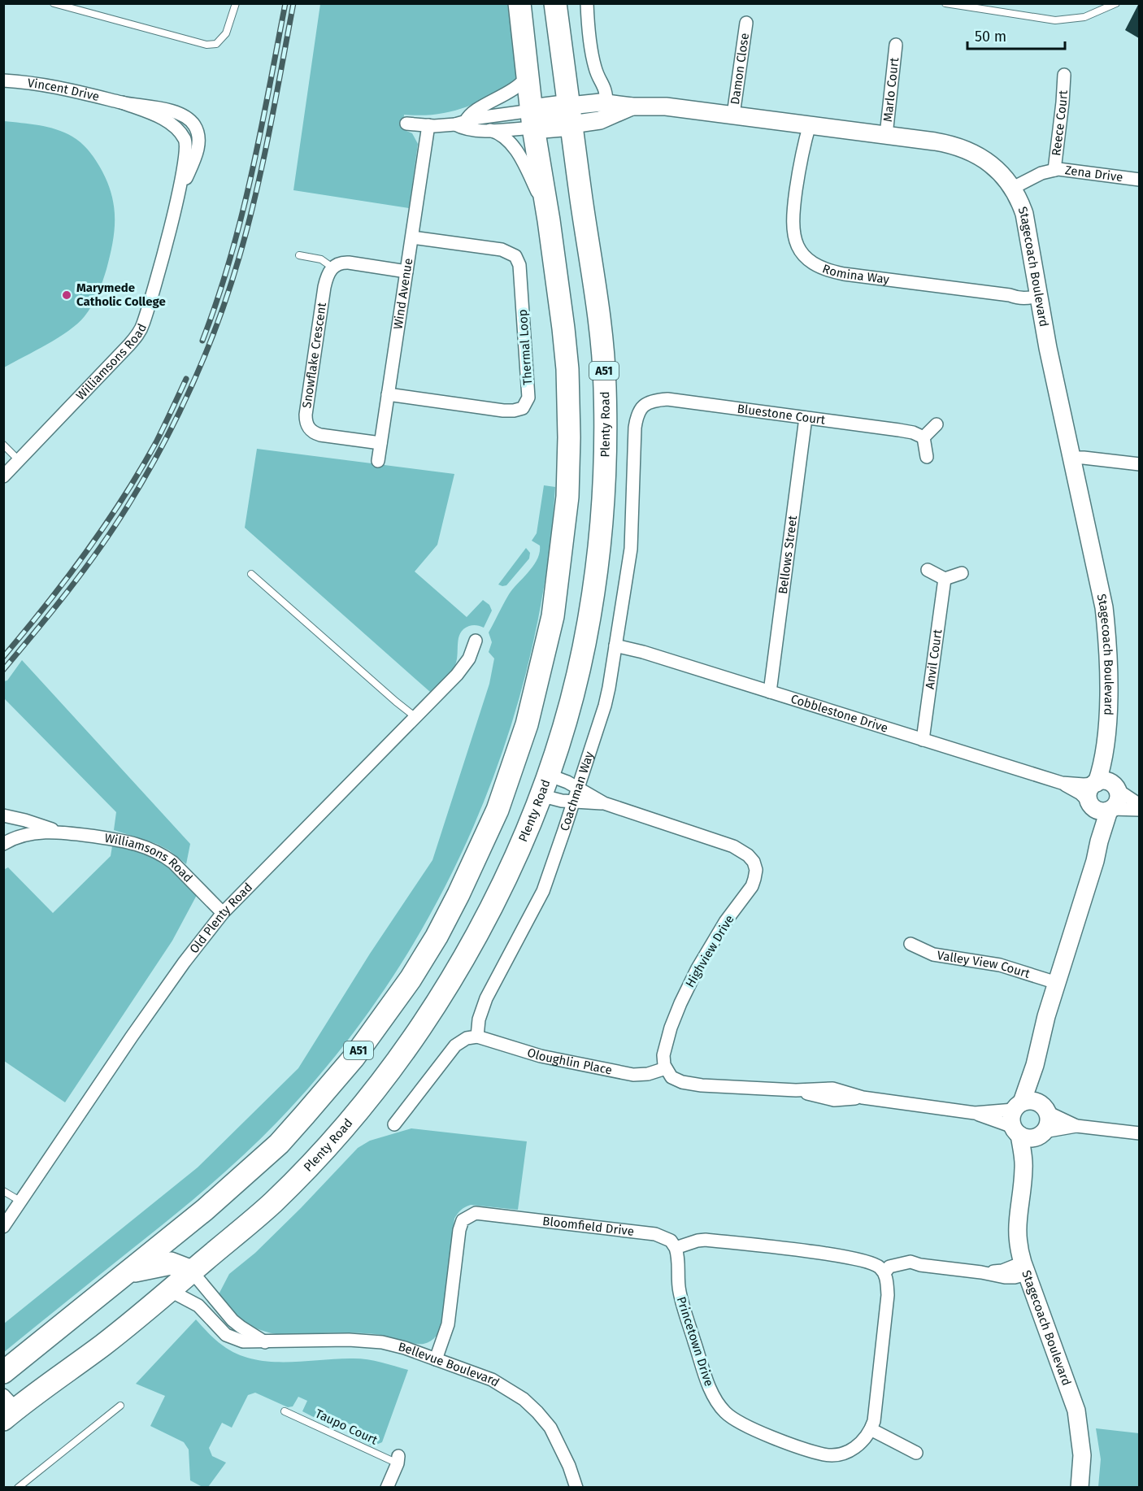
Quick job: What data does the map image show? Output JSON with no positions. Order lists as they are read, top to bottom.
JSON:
{
  "streets": {
    "highway": ["A51", "Plenty Road"],
    "street": [
      "Damon Close",
      "Vincent Drive",
      "Marlo Court",
      "Reece Court",
      "Zena Drive",
      "Stagecoach Boulevard",
      "Romina Way",
      "Wind Avenue",
      "Thermal Loop",
      "Snowflake Crescent",
      "Williamsons Road",
      "Bluestone Court",
      "Bellows Street",
      "Anvil Court",
      "Cobblestone Drive",
      "Coachman Way",
      "Old Plenty Road",
      "Highview Drive",
      "Valley View Court",
      "Oloughlin Place",
      "Bloomfield Drive",
      "Princetown Drive",
      "Bellevue Boulevard"
    ],
    "lane": ["Taupo Court"]
  },
  "crossings": [
    ["Damon Close", "Stagecoach Boulevard"],
    ["Vincent Drive", "Williamsons Road"],
    ["Marlo Court", "Stagecoach Boulevard"],
    ["Reece Court", "Zena Drive"],
    ["Zena Drive", "Stagecoach Boulevard"],
    ["Stagecoach Boulevard", "Romina Way"],
    ["Stagecoach Boulevard", "Plenty Road"],
    ["Stagecoach Boulevard", "Cobblestone Drive"],
    ["Stagecoach Boulevard", "Valley View Court"],
    ["Wind Avenue", "Thermal Loop"],
    ["Wind Avenue", "Snowflake Crescent"],
    ["Williamsons Road", "Old Plenty Road"],
    ["Bluestone Court", "Bellows Street"],
    ["Bluestone Court", "Coachman Way"],
    ["Plenty Road", "Highview Drive"],
    ["Plenty Road", "Bellevue Boulevard"],
    ["Bellows Street", "Cobblestone Drive"],
    ["Anvil Court", "Cobblestone Drive"],
    ["Cobblestone Drive", "Coachman Way"],
    ["Coachman Way", "Highview Drive"],
    ["Coachman Way", "Oloughlin Place"],
    ["Highview Drive", "Oloughlin Place"],
    ["Bloomfield Drive", "Princetown Drive"],
    ["Bloomfield Drive", "Bellevue Boulevard"]
  ],
  "places": ["Marymede Catholic College"],
  "scale_bar": "50 m"
}
